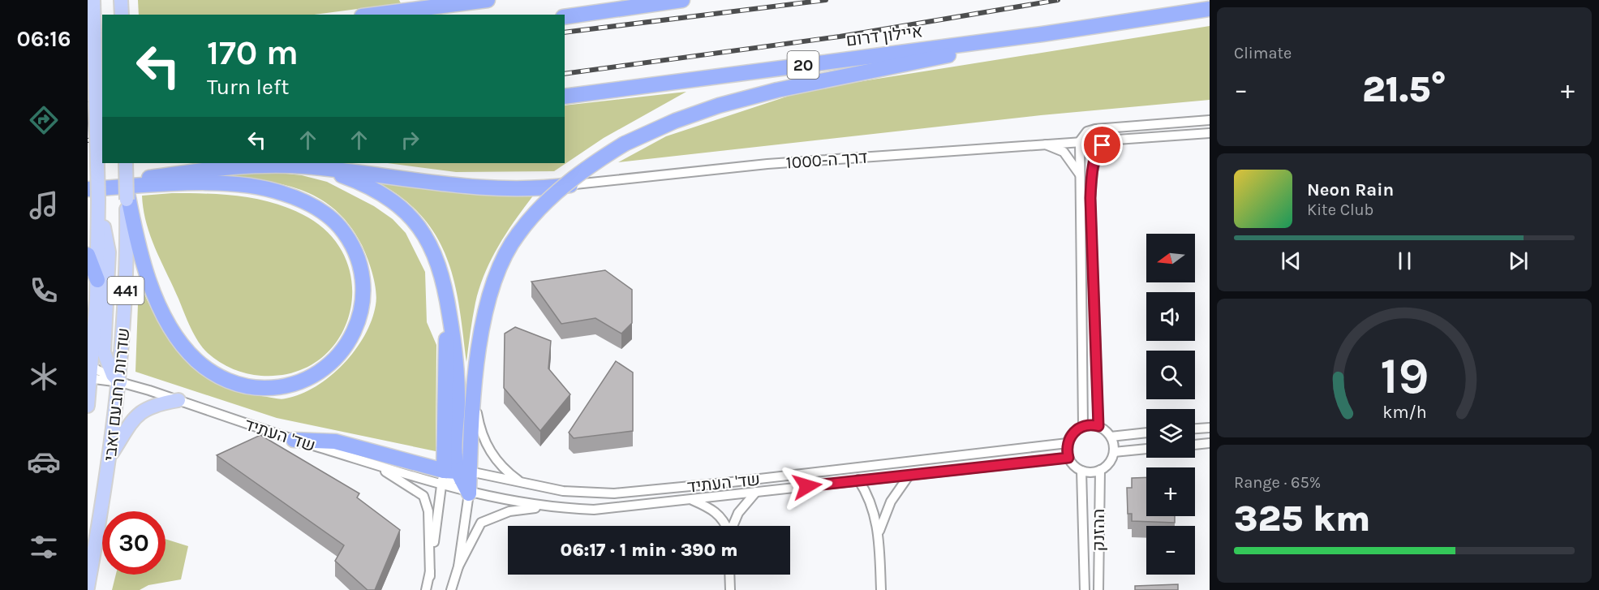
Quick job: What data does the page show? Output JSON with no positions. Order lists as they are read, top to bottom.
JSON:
{
  "streets": {
    "highway": ["איילון דרום", "20"],
    "main road": ["441", "שדרות רחבעם זאבי"],
    "street": ["דרך ה-1000", "שד' העתיד", "ההזנק"]
  },
  "crossings": [
    ["441", "שדרות רחבעם זאבי"],
    ["441", "שד' העתיד"],
    ["שדרות רחבעם זאבי", "שד' העתיד"],
    ["שד' העתיד", "ההזנק"]
  ],
  "north": "left",
  "page": {
    "tabs": "06:16",
    "tile": [
      "Climate",
      ["Range · 65%", "325 km"]
    ],
    "turn": ["170 m", "Turn left"],
    "heat": ["−", "21.5°", "+"],
    "song": ["Neon Rain", "Kite Club"],
    "map_buttons": ["+", "−"],
    "limit": "30",
    "trip": "06:17 · 1 min · 390 m",
    "gauge": ["19", "km/h"]
  }
}
